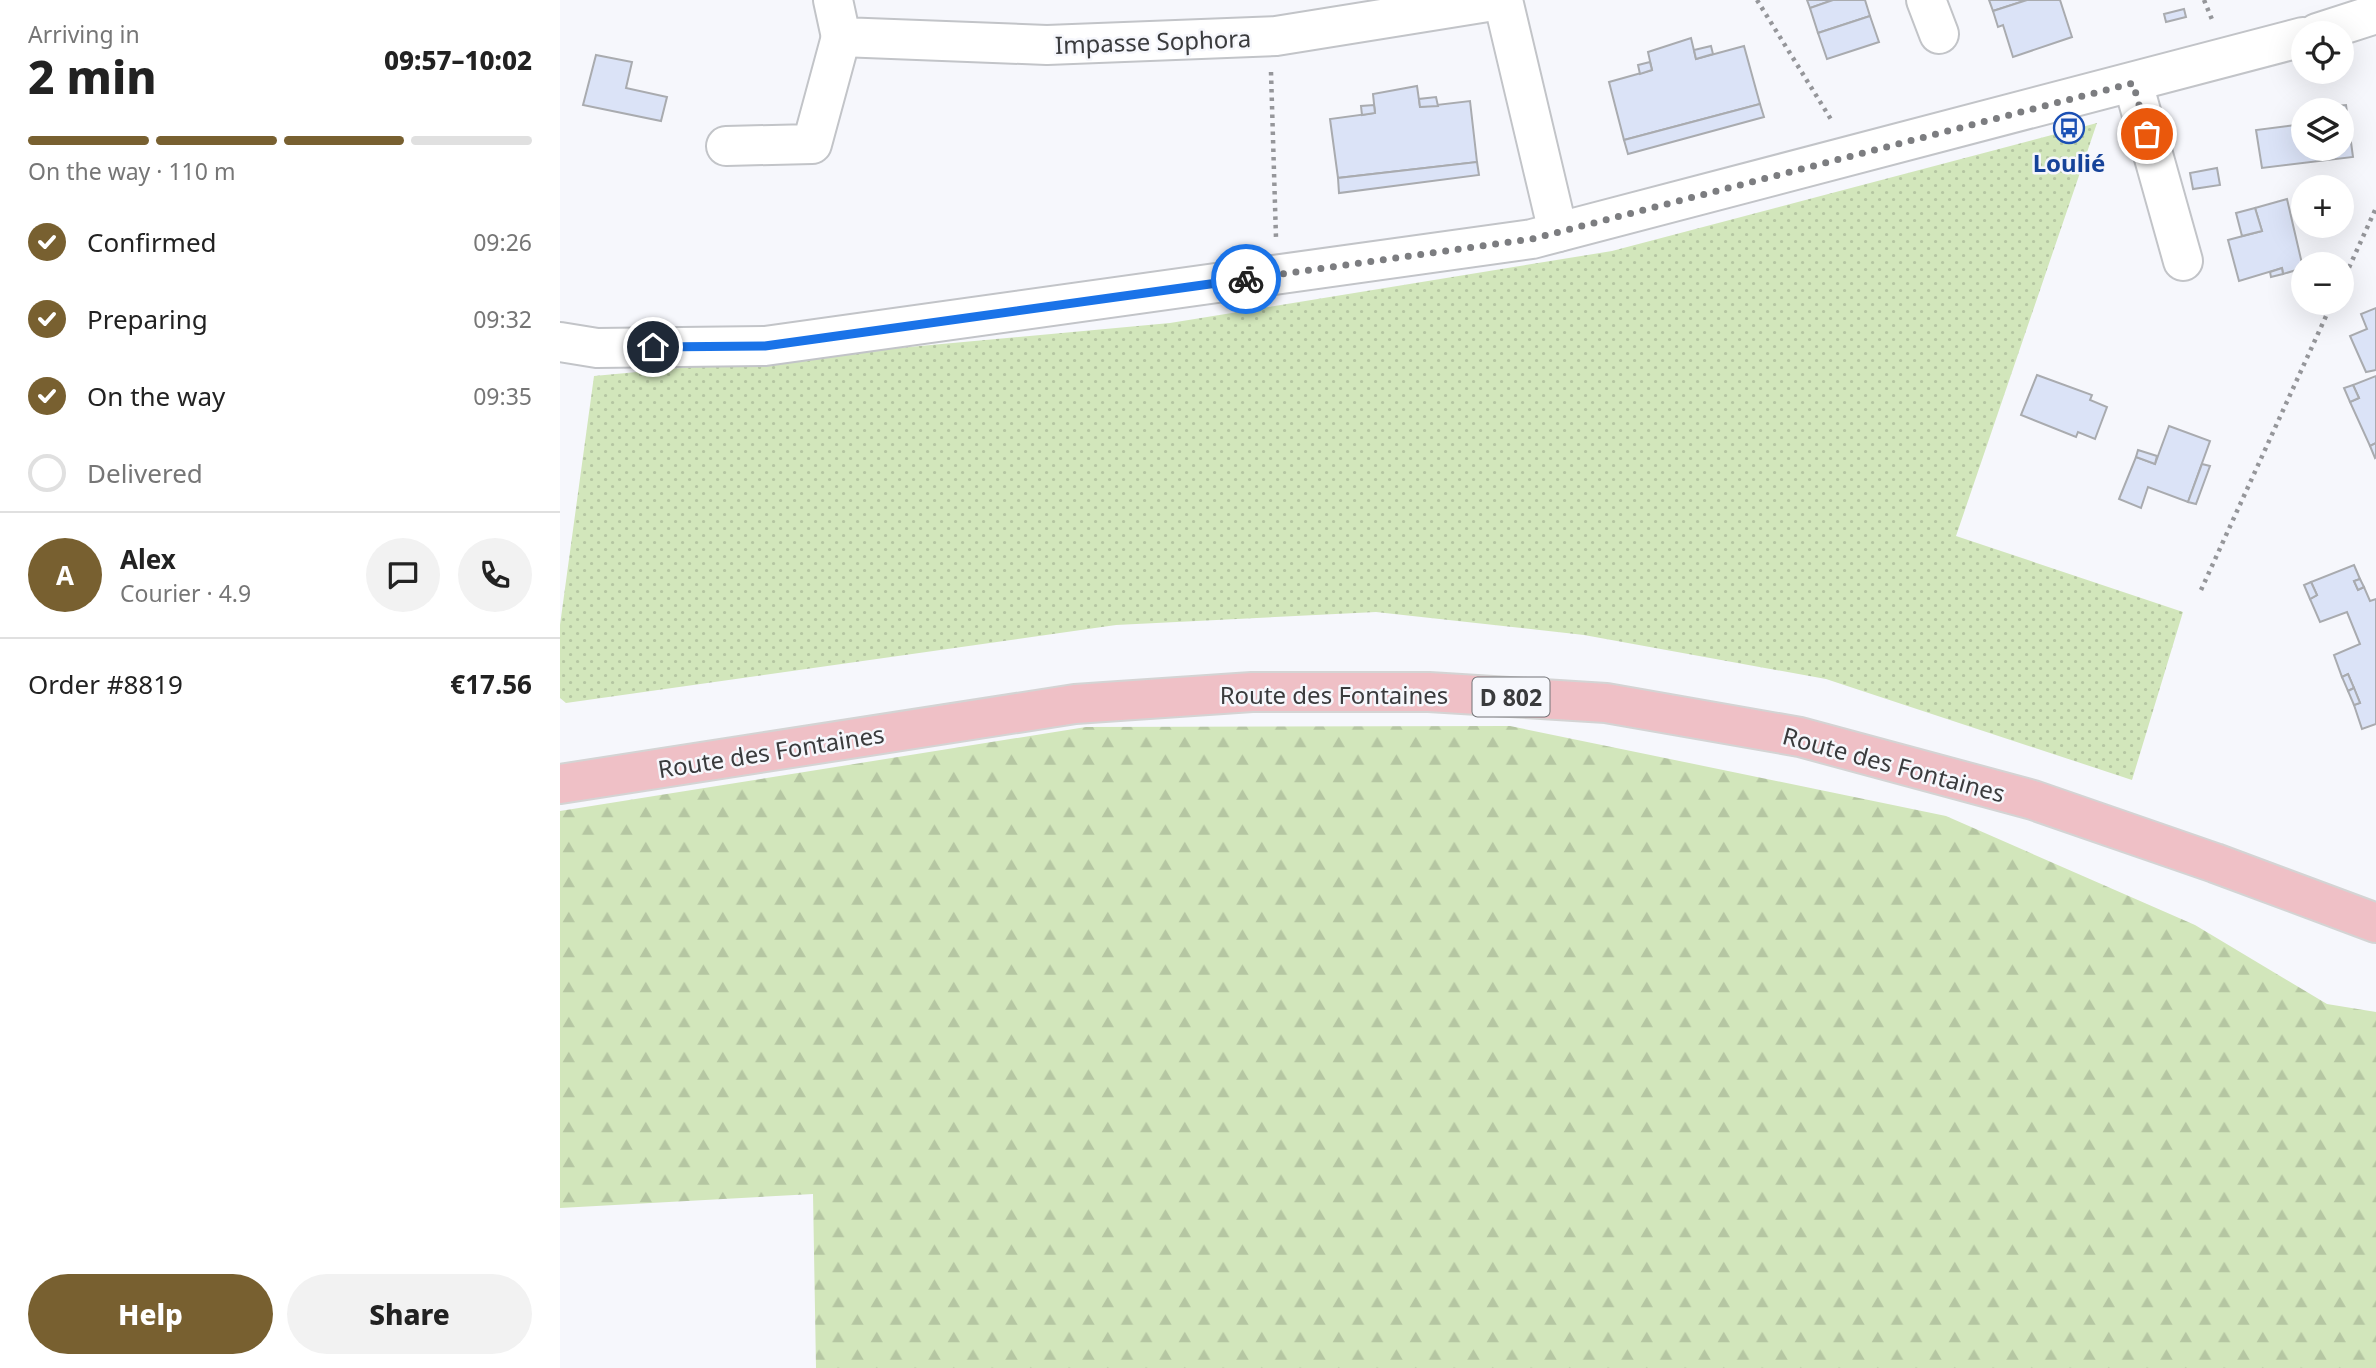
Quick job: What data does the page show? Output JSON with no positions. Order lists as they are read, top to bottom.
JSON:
{
  "streets": {
    "main road": ["Route des Fontaines", "D 802"],
    "street": ["Impasse Sophora"]
  },
  "places": {
    "bus stop": ["Loulié"]
  },
  "page": {
    "heading": ["2 min", "Arriving in", "09:57–10:02"],
    "panel": [
      "Alex",
      "Courier · 4.9",
      "Order #8819",
      "€17.56"
    ],
    "map_buttons": ["+", "−"],
    "bar": "On the way · 110 m",
    "list": [
      ["Confirmed", "09:26"],
      ["Preparing", "09:32"],
      ["On the way", "09:35"],
      "Delivered"
    ],
    "round": "A",
    "buttons": ["Help", "Share"]
  }
}
